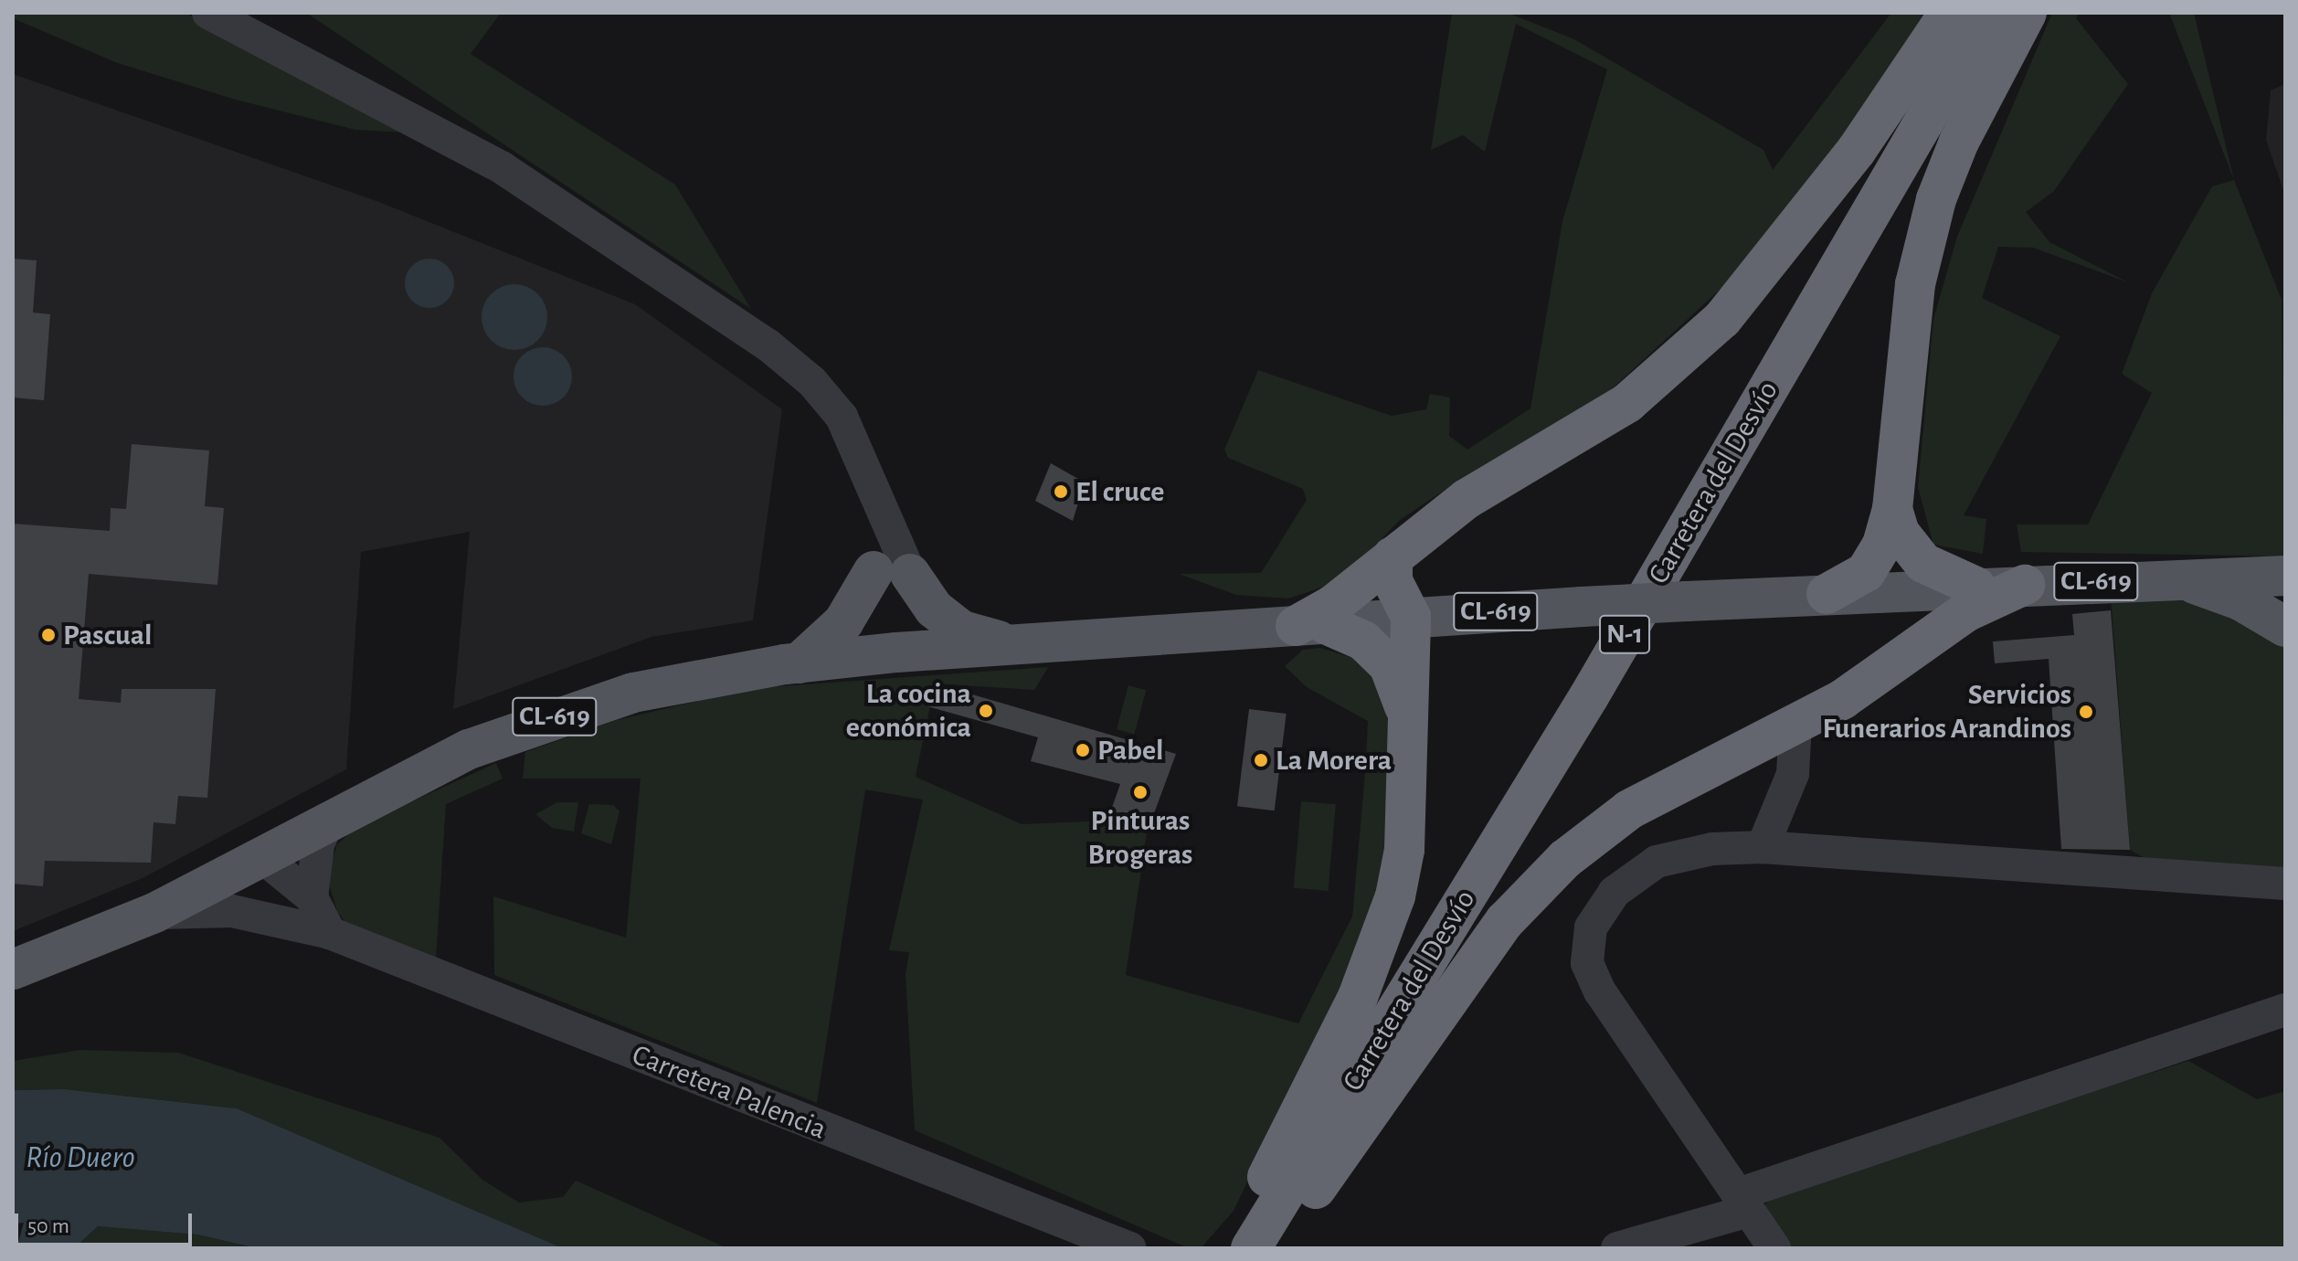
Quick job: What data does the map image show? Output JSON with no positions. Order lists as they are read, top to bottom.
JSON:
{
  "streets": {
    "highway": ["Carretera del Desvío", "N-1"],
    "main road": ["CL-619"],
    "street": ["Carretera Palencia"]
  },
  "crossings": [
    ["CL-619", "Carretera Palencia"]
  ],
  "water": ["Río Duero"],
  "places": [
    "El cruce",
    "Pascual",
    "La cocina económica",
    "Servicios Funerarios Arandinos",
    "Pabel",
    "La Morera",
    "Pinturas Brogeras"
  ],
  "scale_bar": "50 m"
}
